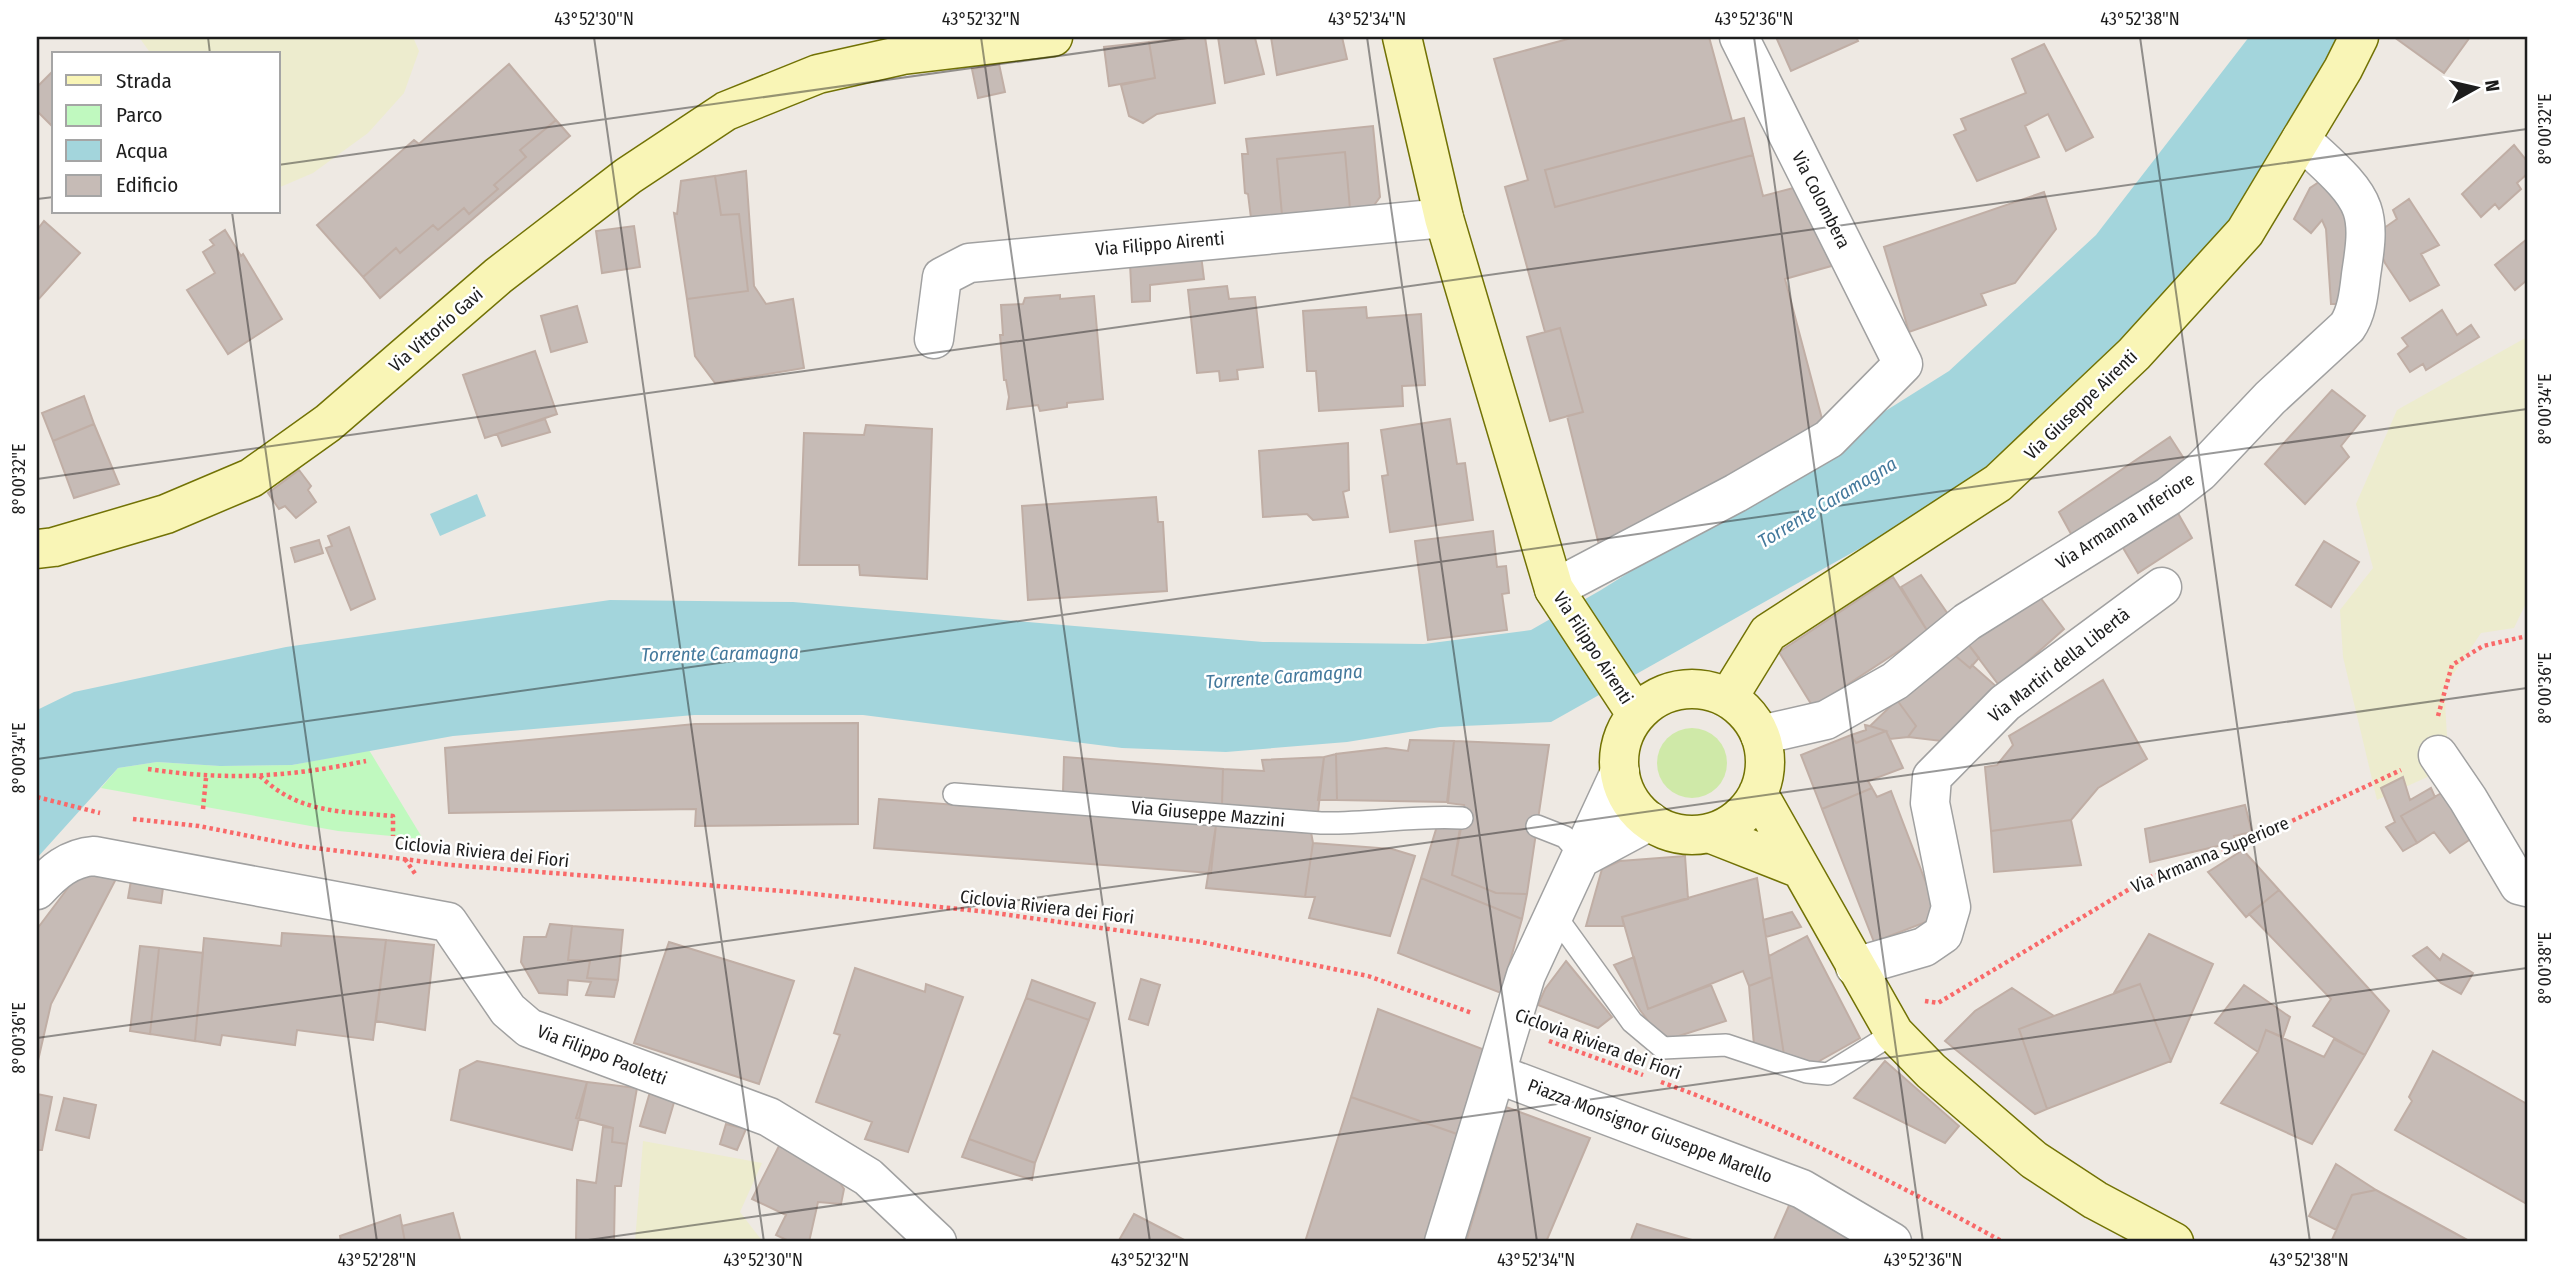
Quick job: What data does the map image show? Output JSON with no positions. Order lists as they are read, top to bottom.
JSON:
{
  "streets": {
    "main road": ["Via Filippo Airenti", "Via Vittorio Gavi", "Via Giuseppe Airenti"],
    "street": [
      "Via Colombera",
      "Via Armanna Inferiore",
      "Via Martiri della Libertà",
      "Via Filippo Paoletti",
      "Piazza Monsignor Giuseppe Marello"
    ],
    "lane": ["Via Giuseppe Mazzini"],
    "path": ["Ciclovia Riviera dei Fiori", "Via Armanna Superiore"]
  },
  "crossings": [
    ["Via Colombera", "Via Filippo Airenti"],
    ["Via Filippo Airenti", "Via Giuseppe Airenti"],
    ["Via Filippo Airenti", "Via Armanna Inferiore"],
    ["Via Giuseppe Airenti", "Via Armanna Inferiore"]
  ],
  "water": ["Torrente Caramagna"],
  "legend": [
    "Strada",
    "Parco",
    "Acqua",
    "Edificio"
  ],
  "north": "right",
  "coordinates": [
    "43°52'30\"N",
    "43°52'32\"N",
    "43°52'34\"N",
    "43°52'36\"N",
    "43°52'38\"N",
    "8°00'32\"E",
    "8°00'34\"E",
    "8°00'36\"E",
    "8°00'38\"E",
    "43°52'28\"N"
  ]
}
